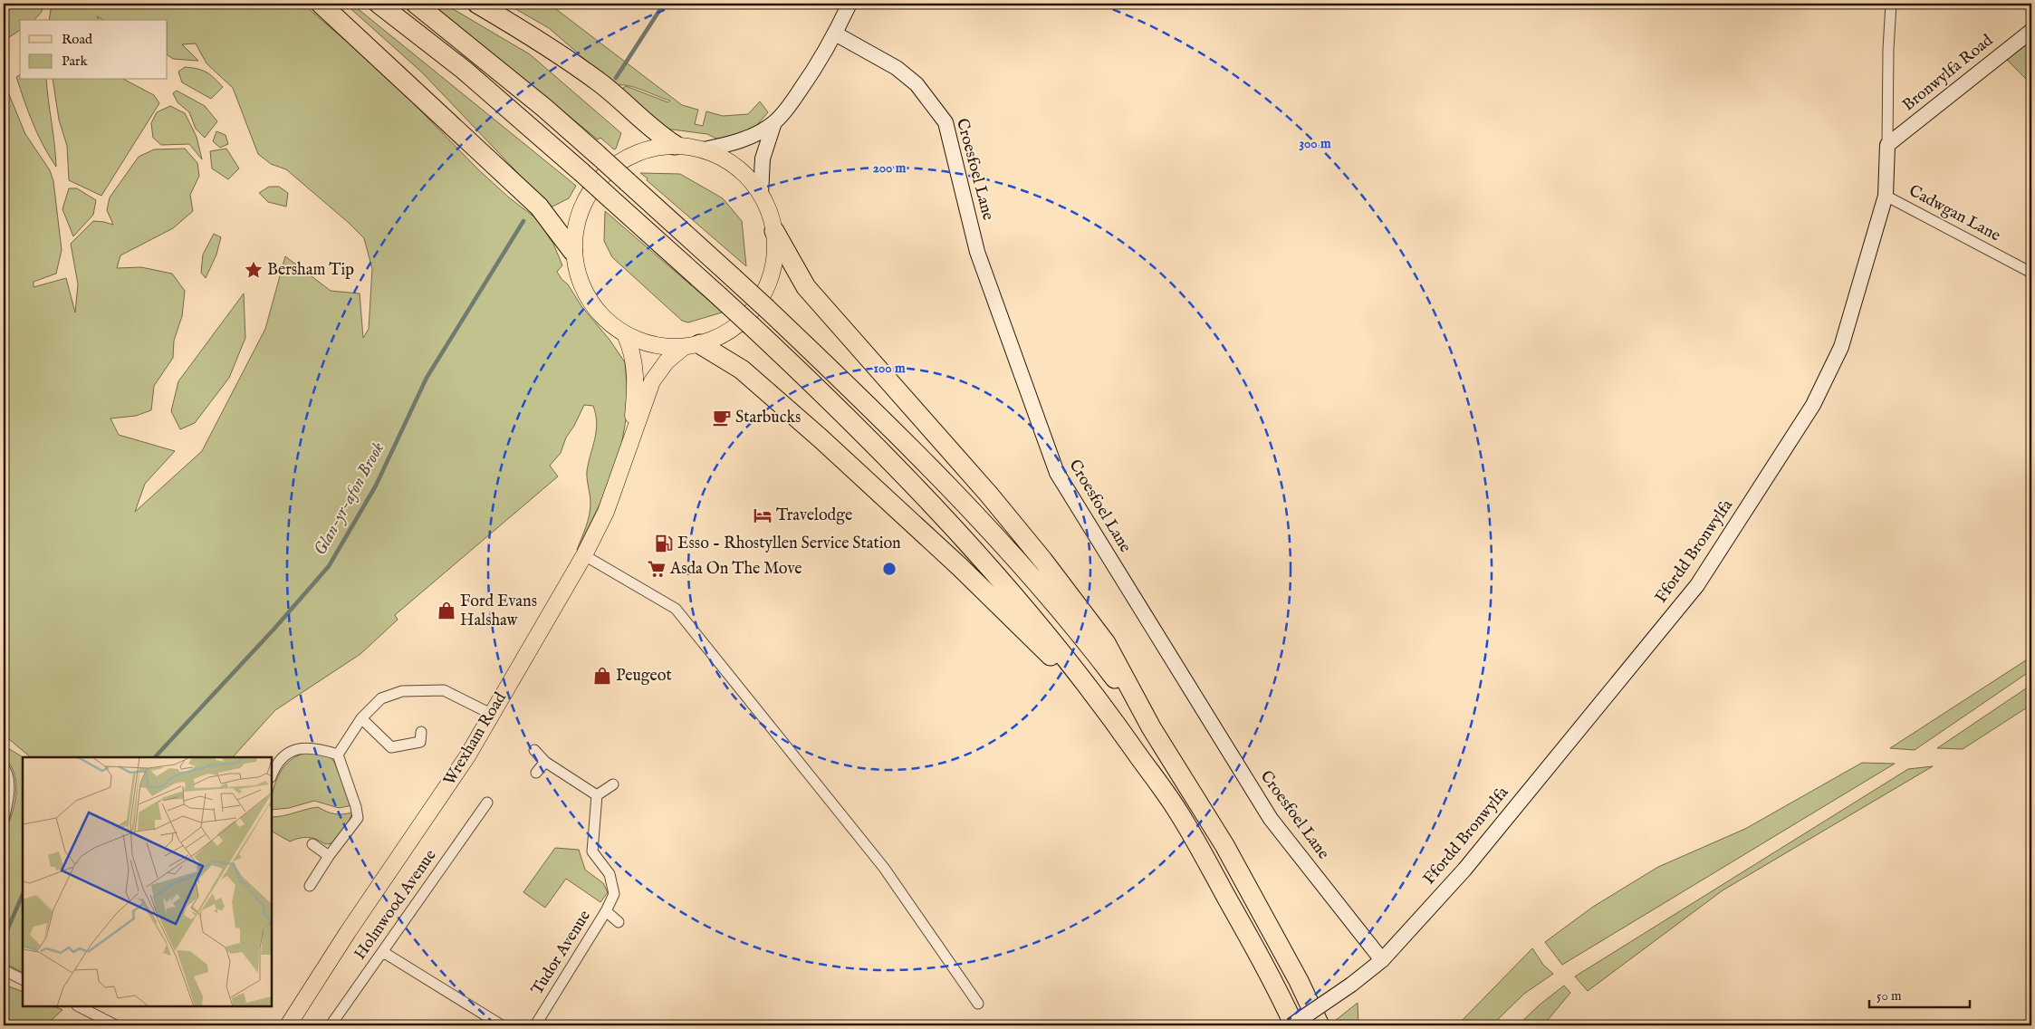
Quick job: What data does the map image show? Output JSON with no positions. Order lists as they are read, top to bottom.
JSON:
{
  "streets": {
    "main road": [
      "Bronwylfa Road",
      "Croesfoel Lane",
      "Ffordd Bronwylfa",
      "Wrexham Road"
    ],
    "street": ["Cadwgan Lane", "Holmwood Avenue", "Tudor Avenue"]
  },
  "crossings": [
    ["Bronwylfa Road", "Ffordd Bronwylfa"],
    ["Croesfoel Lane", "Ffordd Bronwylfa"],
    ["Cadwgan Lane", "Ffordd Bronwylfa"]
  ],
  "water": ["Glan-yr-afon Brook"],
  "places": {
    "place": ["Bersham Tip"],
    "cafe": ["Starbucks"],
    "hotel": ["Travelodge"],
    "fuel station": ["Esso - Rhostyllen Service Station"],
    "supermarket": ["Asda On The Move"],
    "shop": ["Ford Evans Halshaw", "Peugeot"]
  },
  "legend": ["Road", "Park"],
  "scale_bar": "50 m",
  "rings": ["300 m", "200 m", "100 m"]
}
